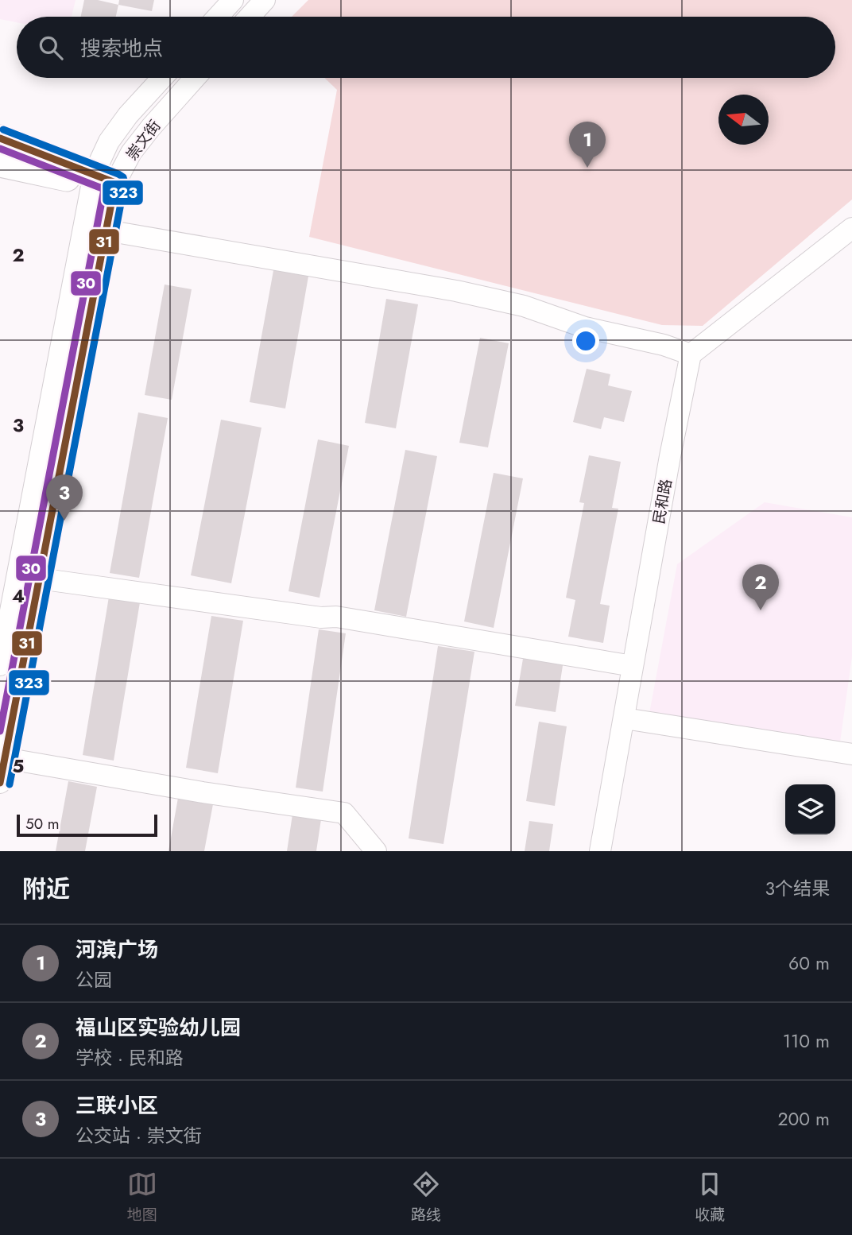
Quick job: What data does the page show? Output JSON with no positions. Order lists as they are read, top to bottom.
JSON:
{
  "streets": {
    "street": ["崇文街", "民和路"]
  },
  "lines": ["transit line 323", "transit line 31", "transit line 30"],
  "scale_bar": "50 m",
  "north": "left",
  "page": {
    "search": "搜索地点",
    "pins": ["1", "3", "2"],
    "scale": "50 m",
    "heading": ["附近", "3个结果"],
    "list": [
      {
        "mark": "1",
        "name": "河滨广场",
        "note": "公园",
        "value": "60 m"
      },
      {
        "mark": "2",
        "name": "福山区实验幼儿园",
        "note": "学校 · 民和路",
        "value": "110 m"
      },
      {
        "mark": "3",
        "name": "三联小区",
        "note": "公交站 · 崇文街",
        "value": "200 m"
      }
    ],
    "nav": ["地图", "路线", "收藏"]
  },
  "grid": {
    "rows": [
      "2",
      "3",
      "4",
      "5"
    ]
  }
}
